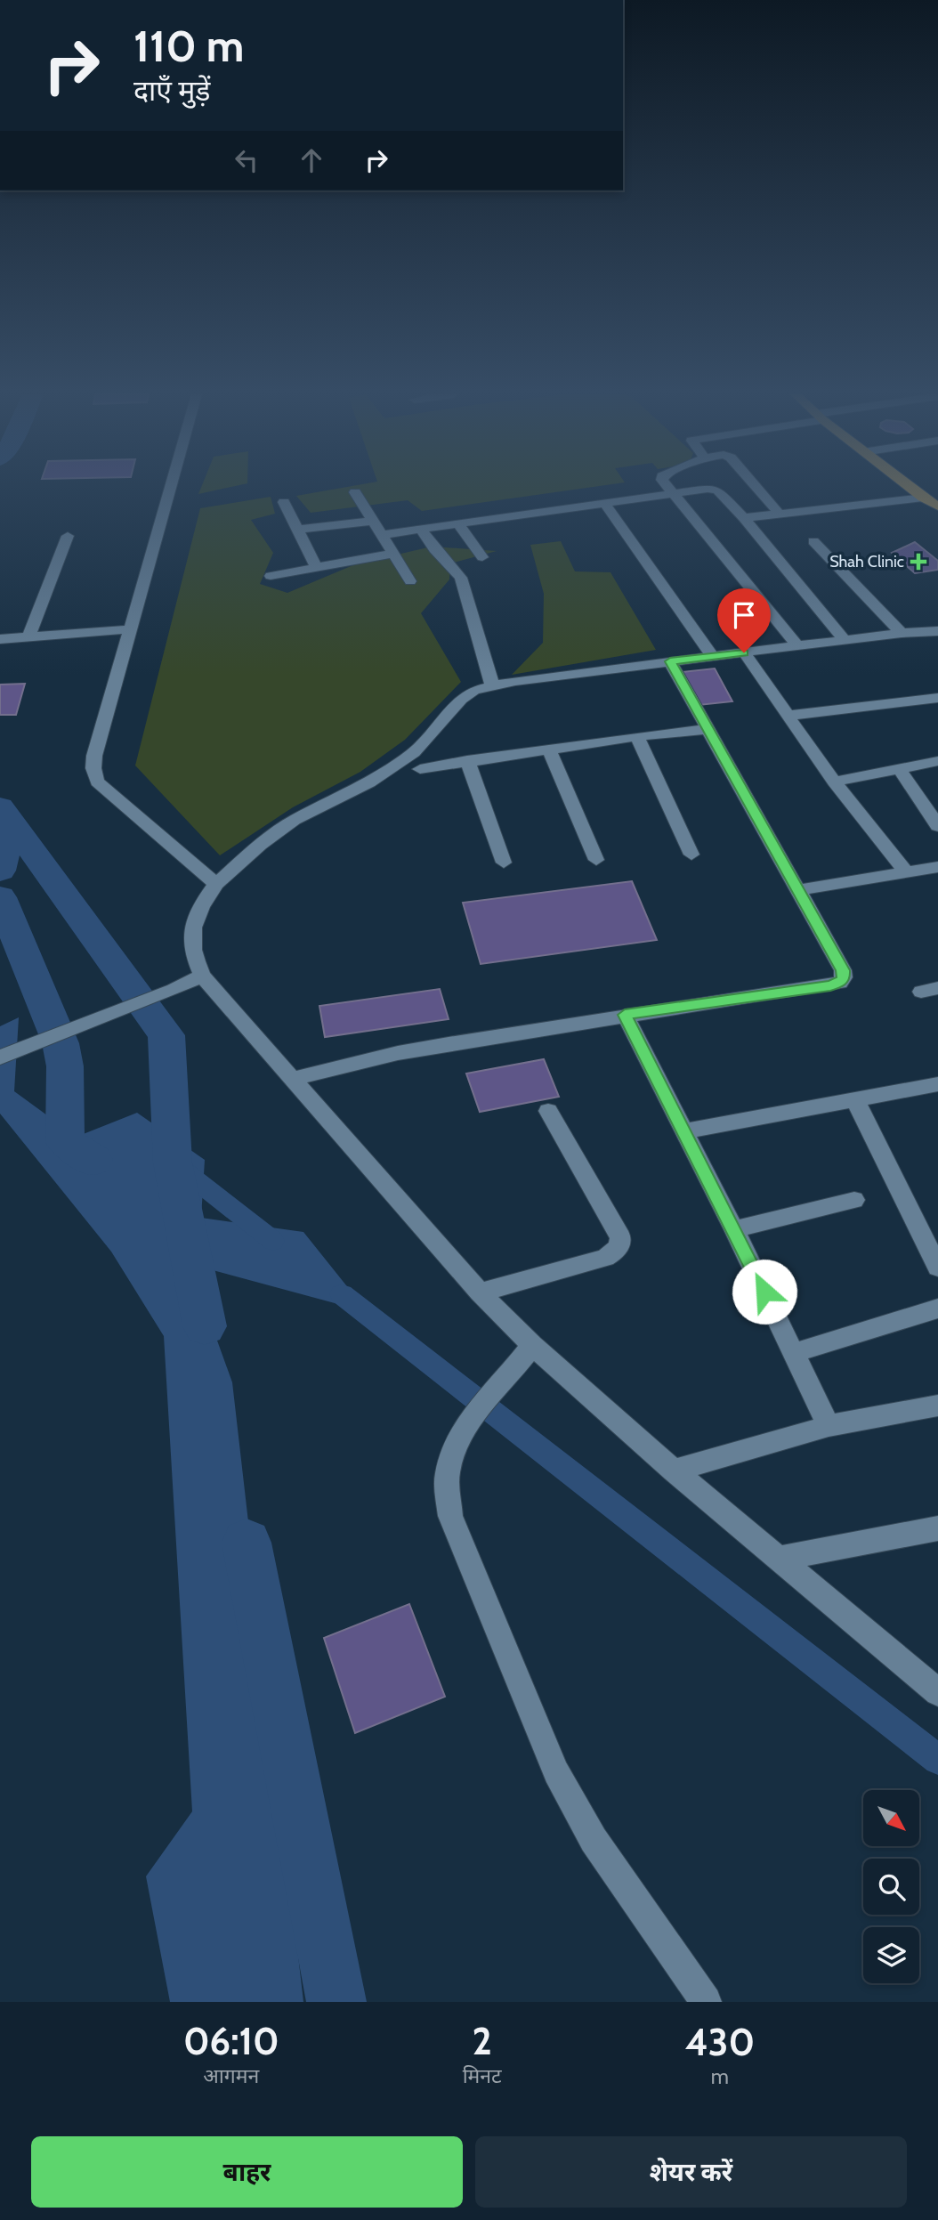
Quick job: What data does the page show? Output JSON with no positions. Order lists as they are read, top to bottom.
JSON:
{
  "places": {
    "health": ["Shah Clinic"]
  },
  "north": "bottom right",
  "page": {
    "turn": ["110 m", "दाएँ मुड़ें"],
    "eta": [
      "06:10",
      "आगमन",
      "2",
      "मिनट",
      "430",
      "m"
    ],
    "buttons": ["बाहर", "शेयर करें"]
  }
}
